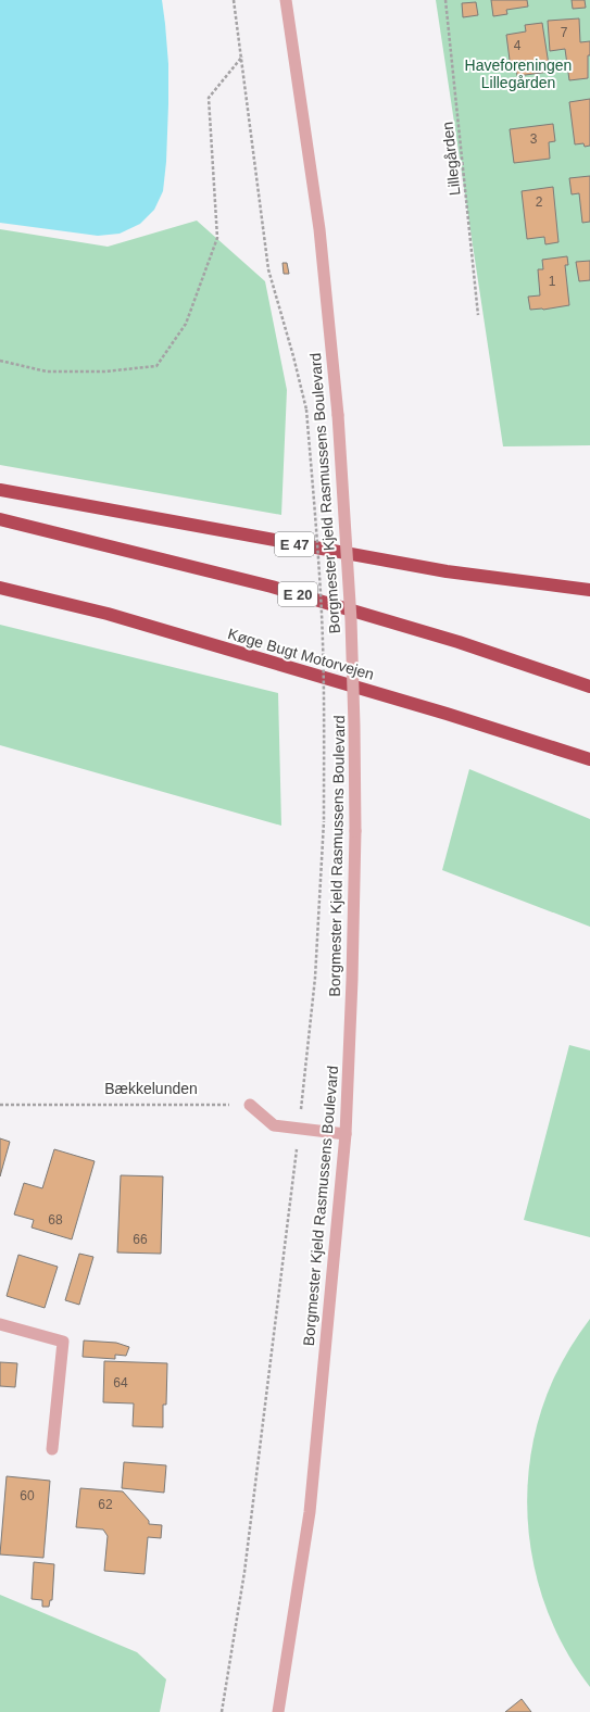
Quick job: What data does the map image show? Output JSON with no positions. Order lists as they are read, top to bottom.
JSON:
{
  "streets": {
    "highway": ["E 47", "E 20", "Køge Bugt Motorvejen"],
    "street": ["Borgmester Kjeld Rasmussens Boulevard"],
    "path": ["Lillegården", "Bækkelunden"]
  },
  "parks": ["Haveforeningen Lillegården"],
  "house_numbers": [
    "7",
    "4",
    "3",
    "2",
    "1",
    "68",
    "66",
    "64",
    "60",
    "62"
  ]
}
